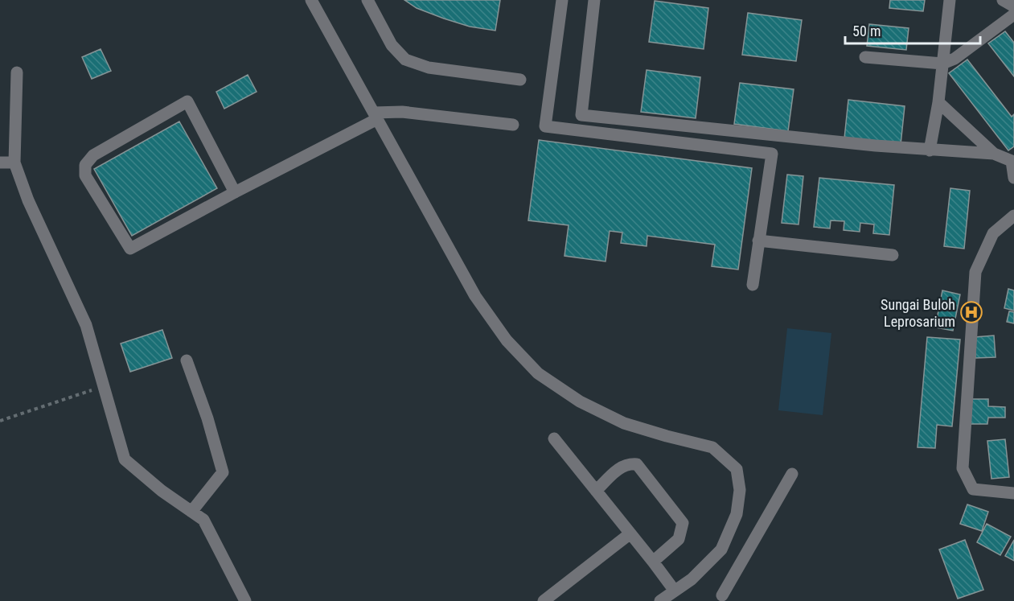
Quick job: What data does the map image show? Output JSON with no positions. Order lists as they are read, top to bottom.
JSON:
{
  "places": {
    "hospital": ["Sungai Buloh Leprosarium"]
  },
  "scale_bar": "50 m"
}
